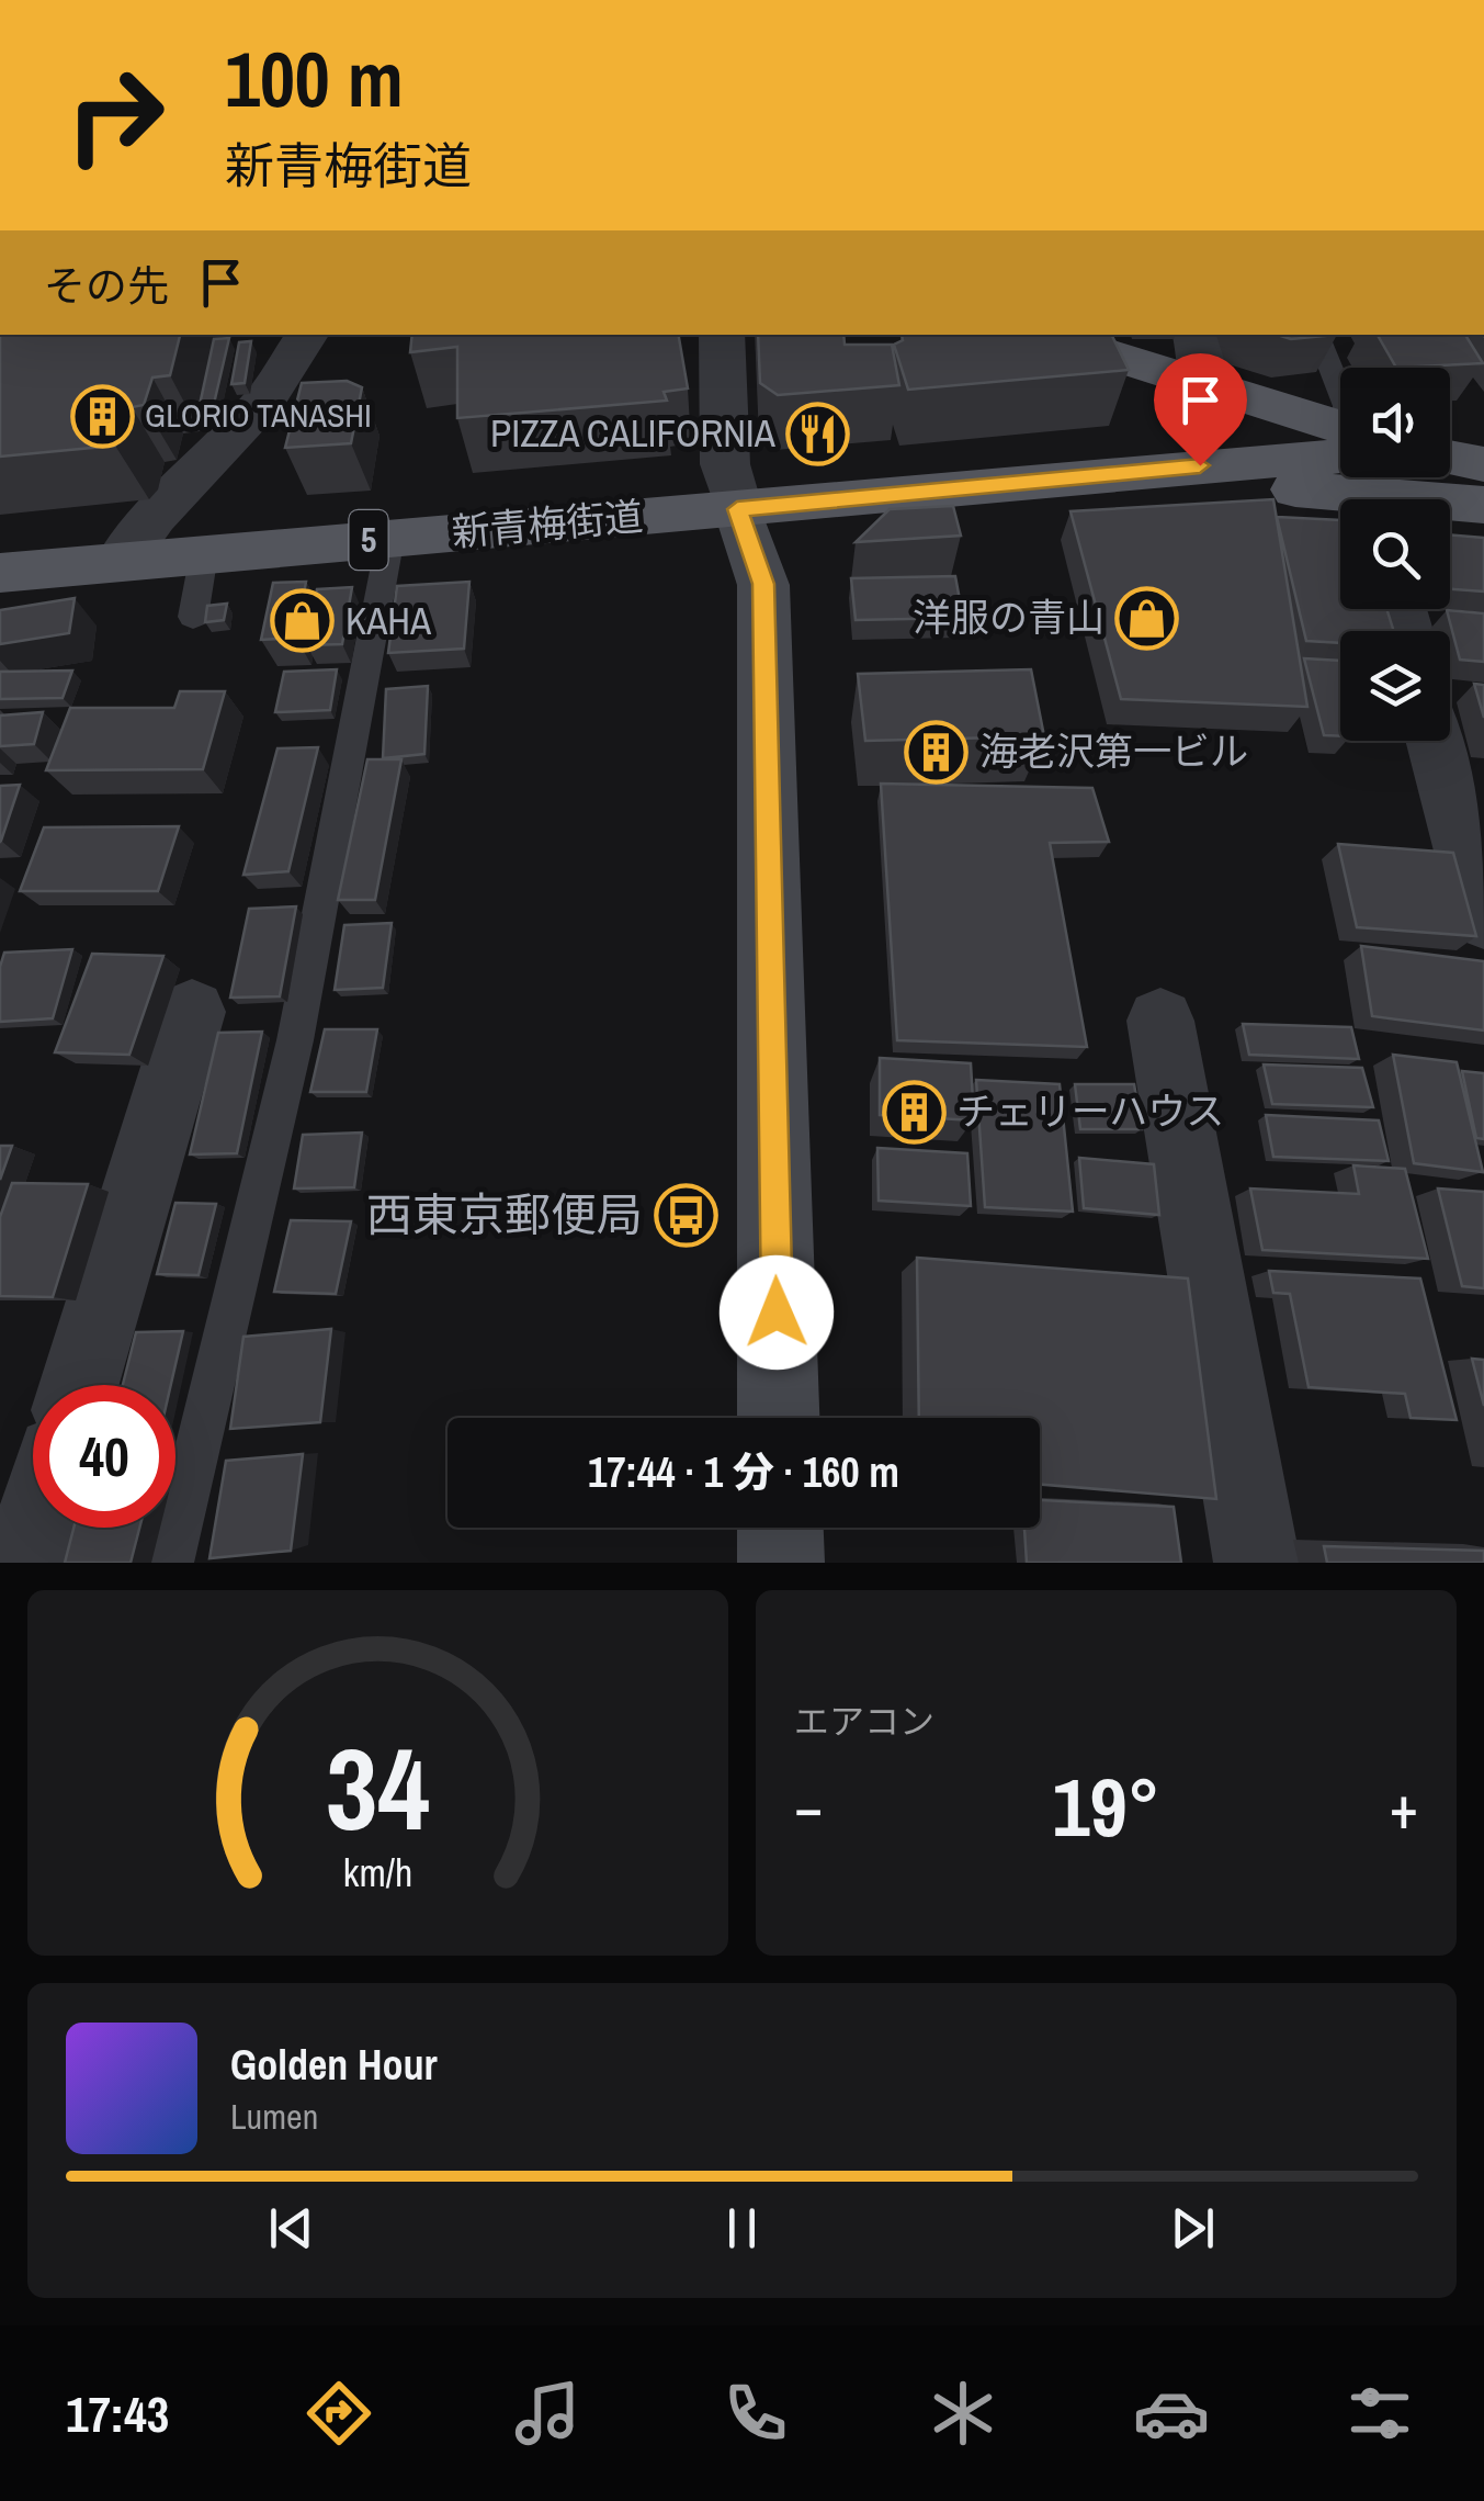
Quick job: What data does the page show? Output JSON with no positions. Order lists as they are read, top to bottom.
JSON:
{
  "streets": {
    "main road": ["新青梅街道", "5"]
  },
  "places": {
    "building": ["GLORIO TANASHI", "海老沢第一ビル", "チェリーハウス"],
    "restaurant": ["PIZZA CALIFORNIA"],
    "shop": ["洋服の青山", "KAHA"],
    "bus stop": ["西東京郵便局"]
  },
  "page": {
    "turn": ["100 m", "新青梅街道"],
    "then": "その先",
    "limit": "40",
    "trip": "17:44 · 1 分 · 160 m",
    "tile": "エアコン",
    "heat": ["−", "19°", "+"],
    "song": ["Golden Hour", "Lumen"],
    "tabs": "17:43",
    "gauge": ["34", "km/h"]
  }
}
